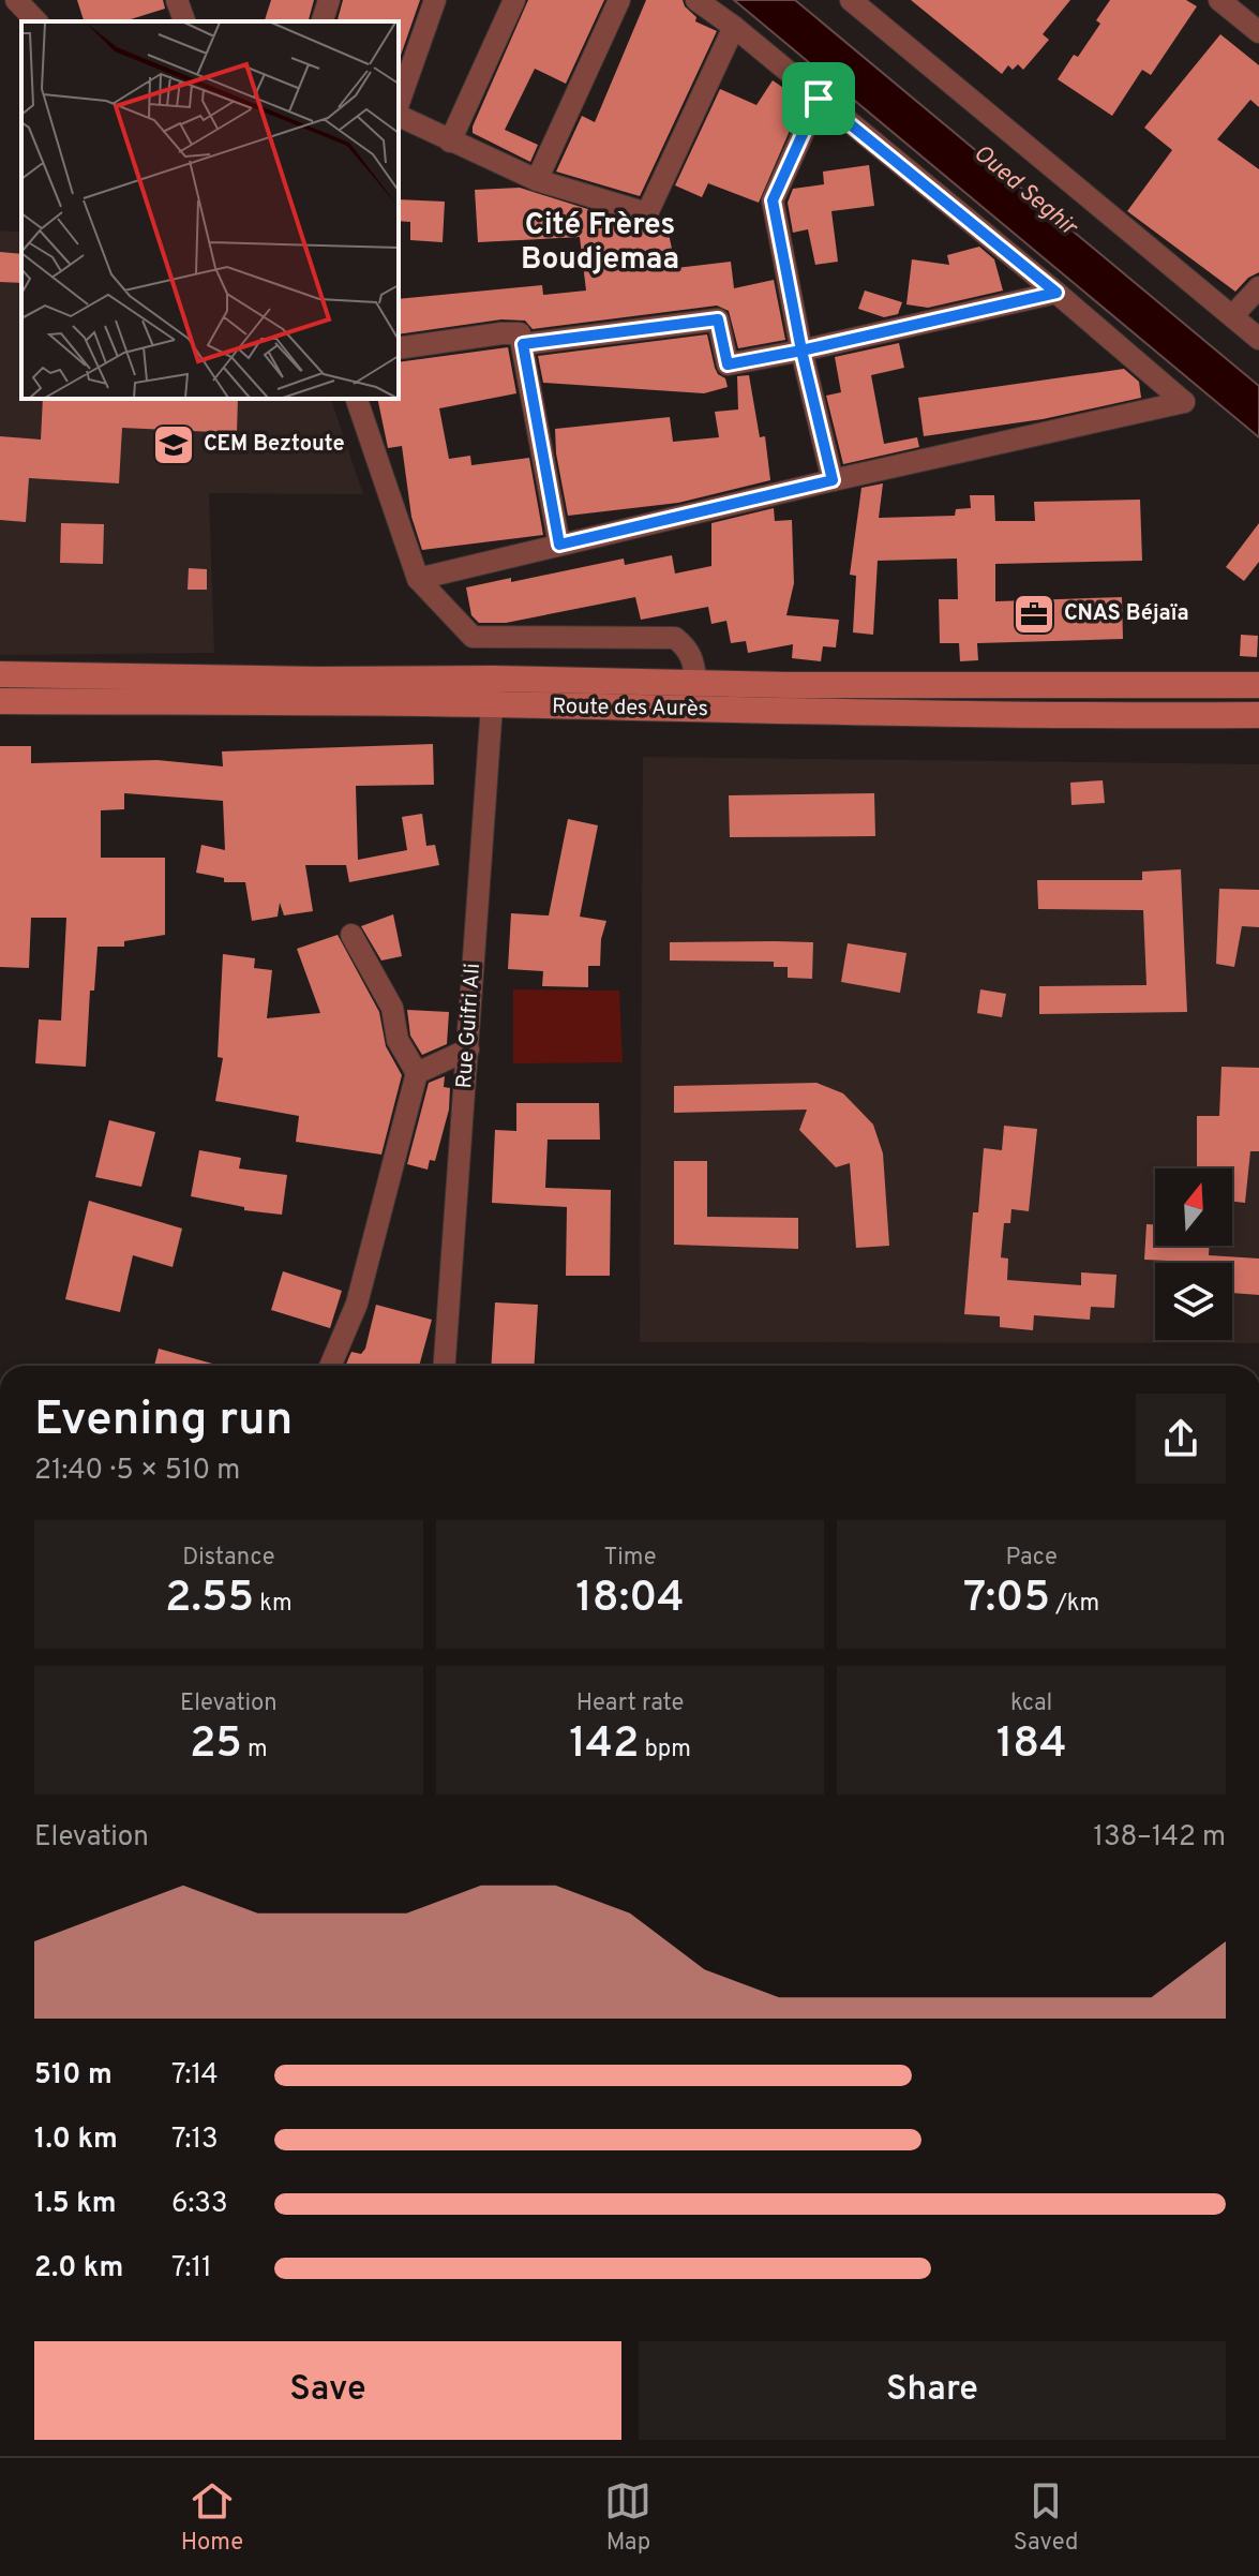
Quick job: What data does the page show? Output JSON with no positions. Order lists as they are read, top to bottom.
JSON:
{
  "streets": {
    "street": ["Route des Aurès", "Rue Guifri Ali"]
  },
  "crossings": [
    ["Route des Aurès", "Rue Guifri Ali"]
  ],
  "districts": ["Cité Frères Boudjemaa"],
  "water": ["Oued Seghir"],
  "places": {
    "school or university": ["CEM Beztoute"],
    "office": ["CNAS Béjaïa"]
  },
  "north": "top",
  "page": {
    "heading": ["Evening run", "21:40 · 5 × 510 m"],
    "stats": [
      ["Distance", "2.55 km"],
      ["Time", "18:04"],
      ["Pace", "7:05 /km"],
      ["Elevation", "25 m"],
      ["Heart rate", "142 bpm"],
      ["kcal", "184"]
    ],
    "chart": ["Elevation", "138–142 m"],
    "list": [
      {
        "name": "510 m",
        "note": "7:14"
      },
      {
        "name": "1.0 km",
        "note": "7:13"
      },
      {
        "name": "1.5 km",
        "note": "6:33"
      },
      {
        "name": "2.0 km",
        "note": "7:11"
      }
    ],
    "buttons": ["Save", "Share"],
    "tabs": ["Home", "Map", "Saved"]
  }
}
